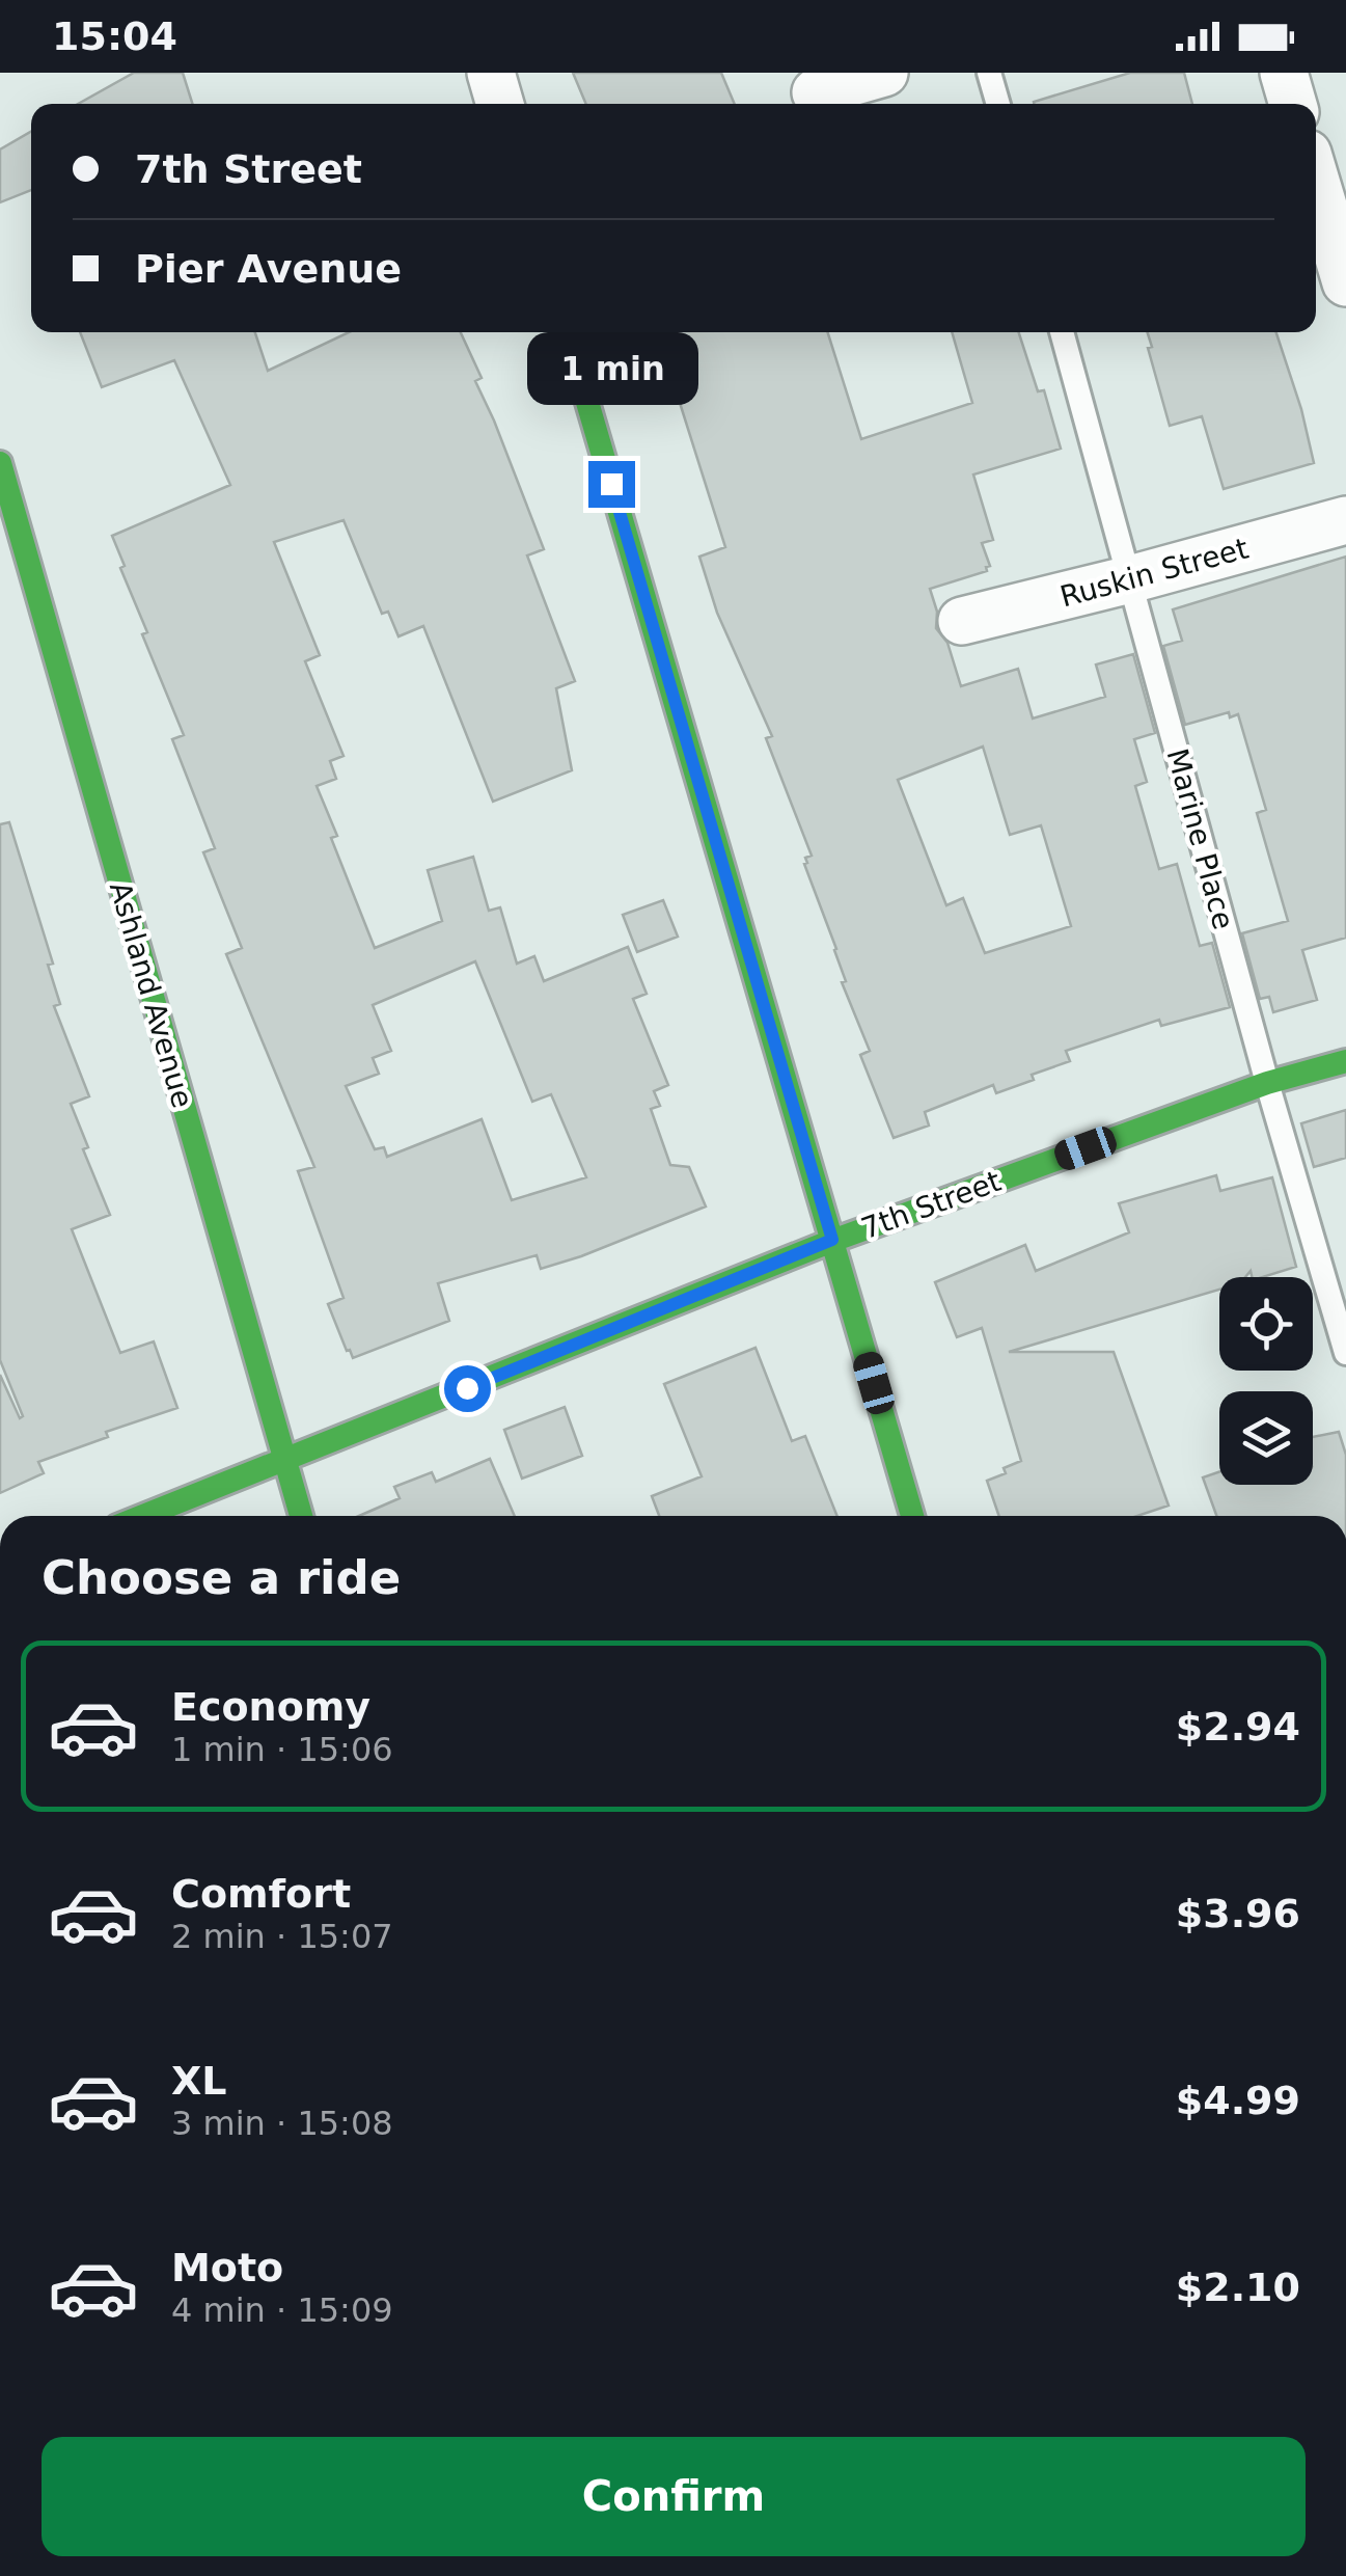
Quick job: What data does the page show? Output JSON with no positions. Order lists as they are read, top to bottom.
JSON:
{
  "streets": {
    "street": ["Ruskin Street", "Ashland Avenue", "7th Street"],
    "lane": ["Marine Place"]
  },
  "crossings": [
    ["Ruskin Street", "Marine Place"],
    ["Marine Place", "7th Street"],
    ["Ashland Avenue", "7th Street"]
  ],
  "page": {
    "status": "15:04",
    "banner": ["7th Street", "Pier Avenue"],
    "bubble": "1 min",
    "heading": "Choose a ride",
    "list": [
      {
        "name": "Economy",
        "note": "1 min · 15:06",
        "value": "$2.94"
      },
      {
        "name": "Comfort",
        "note": "2 min · 15:07",
        "value": "$3.96"
      },
      {
        "name": "XL",
        "note": "3 min · 15:08",
        "value": "$4.99"
      },
      {
        "name": "Moto",
        "note": "4 min · 15:09",
        "value": "$2.10"
      }
    ],
    "buttons": "Confirm"
  }
}
